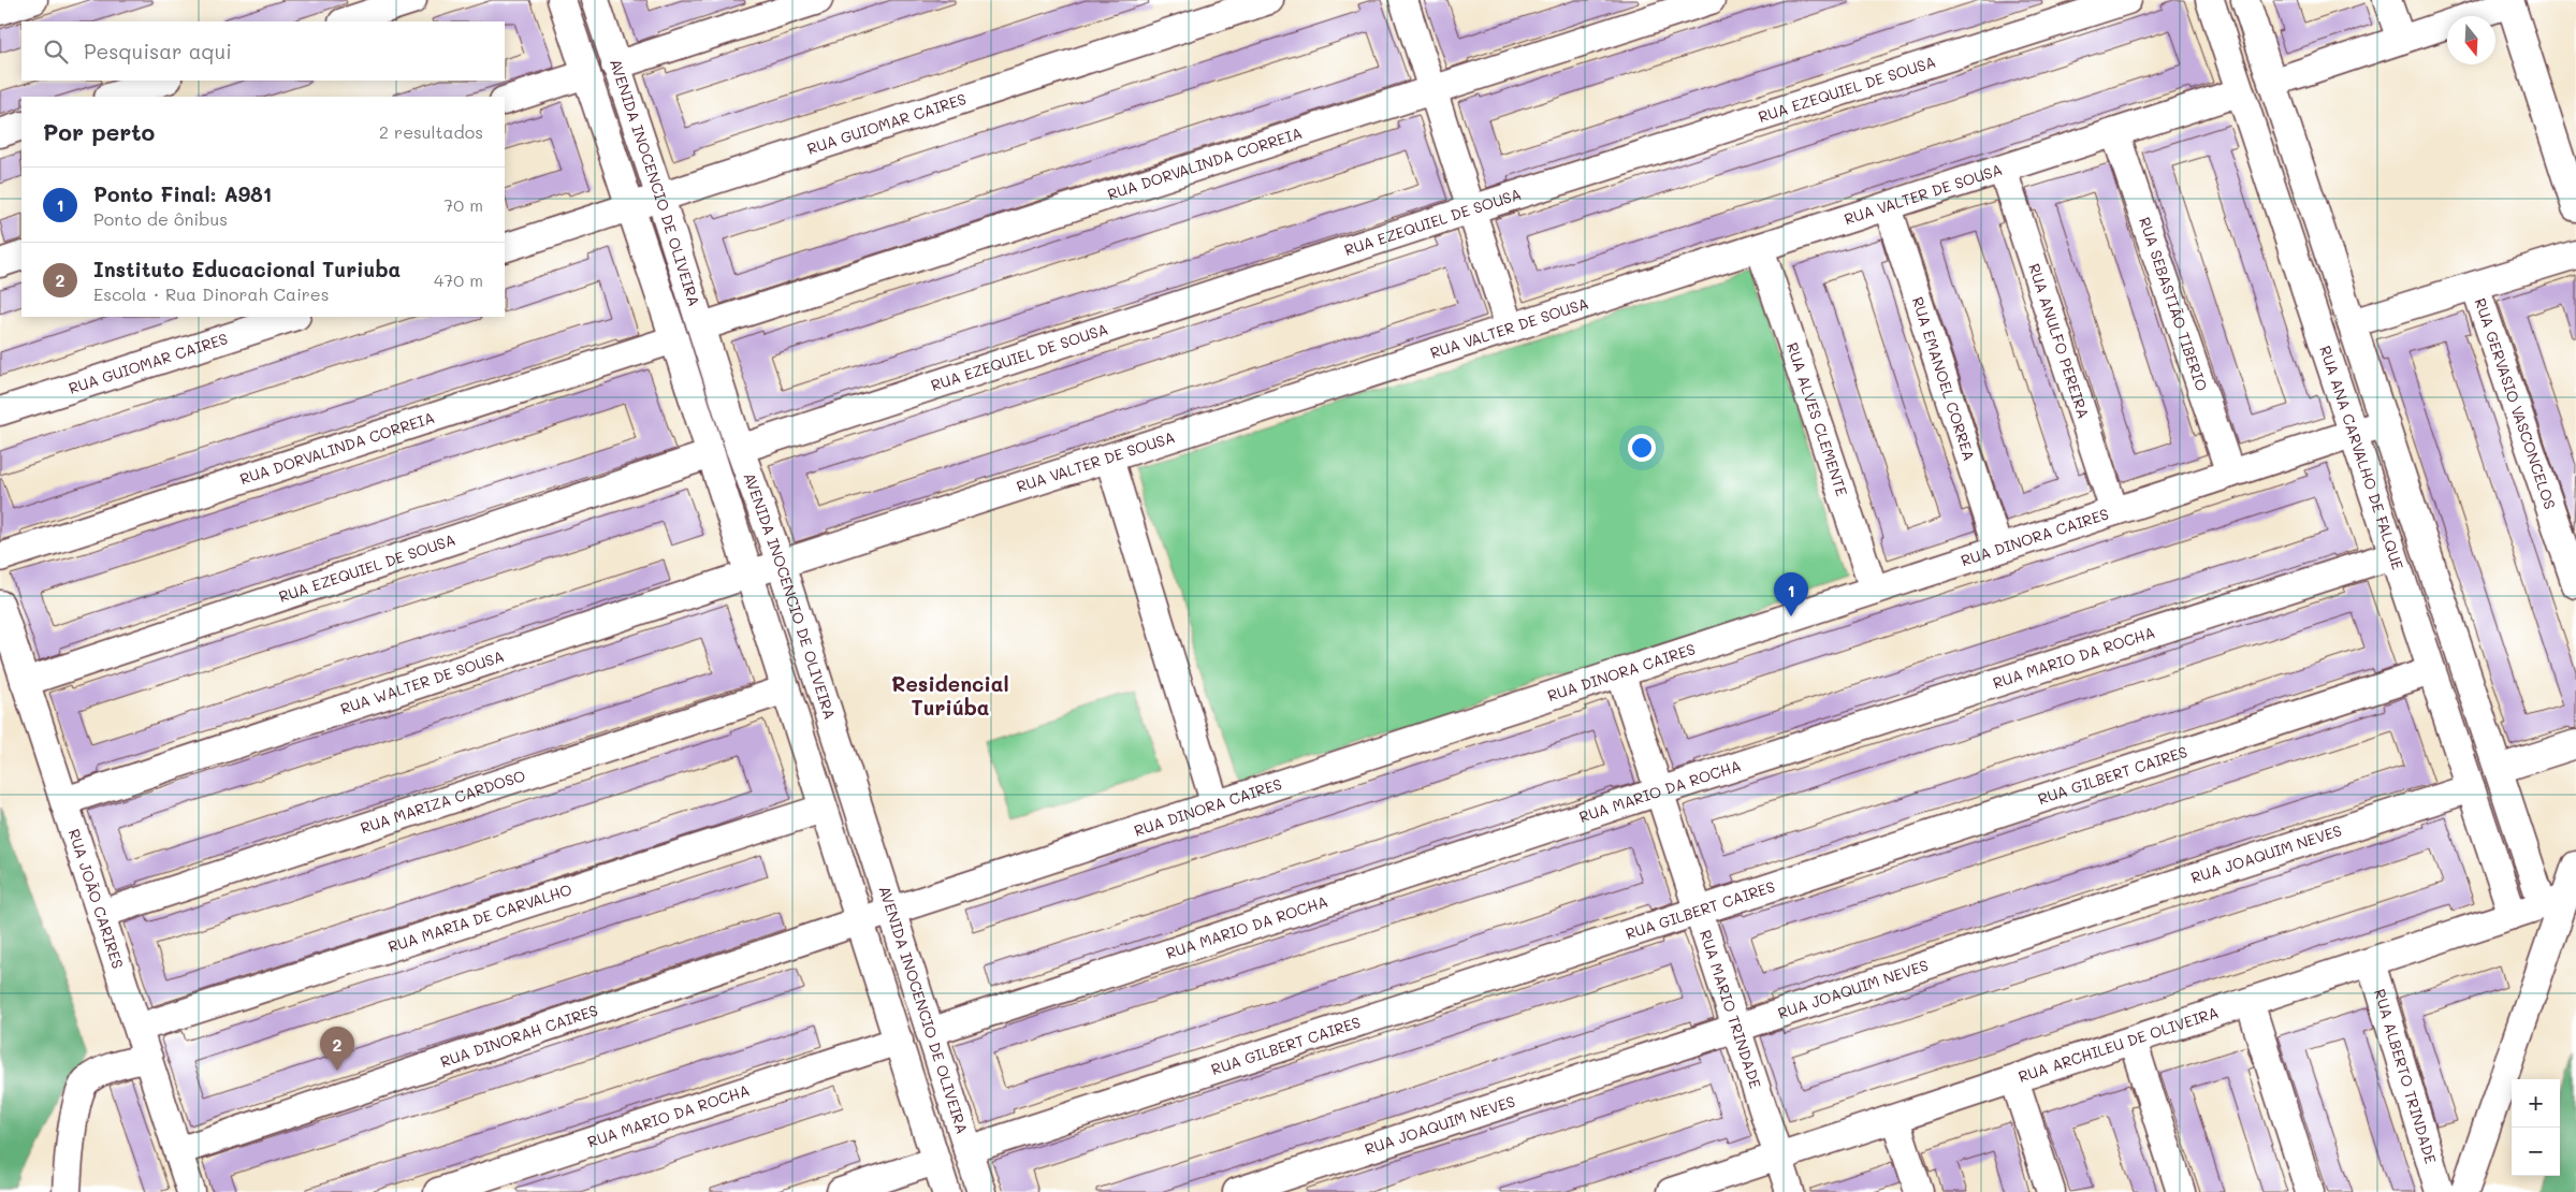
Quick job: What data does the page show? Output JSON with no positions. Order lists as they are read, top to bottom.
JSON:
{
  "streets": {
    "street": [
      "RUA EZEQUIEL DE SOUSA",
      "RUA GUIOMAR CAIRES",
      "RUA DORVALINDA CORREIA",
      "AVENIDA INOCENCIO DE OLIVEIRA",
      "RUA VALTER DE SOUSA",
      "RUA SEBASTIÃO TIBERIO",
      "RUA ANULFO PEREIRA",
      "RUA EMANOEL CORREA",
      "RUA GERVASIO VASCONCELOS",
      "RUA ALVES CLEMENTE",
      "RUA ANA CARVALHO DE FALQUE",
      "RUA DINORA CAIRES",
      "RUA MARIO DA ROCHA",
      "RUA WALTER DE SOUSA",
      "RUA GILBERT CAIRES",
      "RUA MARIZA CARDOSO",
      "RUA JOAQUIM NEVES",
      "RUA JOÃO CARIRES",
      "RUA MARIA DE CARVALHO",
      "RUA MARIO TRINDADE",
      "RUA DINORAH CAIRES",
      "RUA ARCHILEU DE OLIVEIRA",
      "RUA ALBERTO TRINDADE"
    ]
  },
  "crossings": [
    ["RUA EZEQUIEL DE SOUSA", "AVENIDA INOCENCIO DE OLIVEIRA"],
    ["RUA EZEQUIEL DE SOUSA", "RUA JOÃO CARIRES"],
    ["RUA GUIOMAR CAIRES", "AVENIDA INOCENCIO DE OLIVEIRA"],
    ["RUA DORVALINDA CORREIA", "AVENIDA INOCENCIO DE OLIVEIRA"],
    ["AVENIDA INOCENCIO DE OLIVEIRA", "RUA VALTER DE SOUSA"],
    ["AVENIDA INOCENCIO DE OLIVEIRA", "RUA DINORA CAIRES"],
    ["AVENIDA INOCENCIO DE OLIVEIRA", "RUA MARIO DA ROCHA"],
    ["AVENIDA INOCENCIO DE OLIVEIRA", "RUA WALTER DE SOUSA"],
    ["AVENIDA INOCENCIO DE OLIVEIRA", "RUA GILBERT CAIRES"],
    ["AVENIDA INOCENCIO DE OLIVEIRA", "RUA MARIZA CARDOSO"],
    ["AVENIDA INOCENCIO DE OLIVEIRA", "RUA MARIA DE CARVALHO"],
    ["AVENIDA INOCENCIO DE OLIVEIRA", "RUA DINORAH CAIRES"],
    ["RUA VALTER DE SOUSA", "RUA SEBASTIÃO TIBERIO"],
    ["RUA VALTER DE SOUSA", "RUA ANULFO PEREIRA"],
    ["RUA VALTER DE SOUSA", "RUA EMANOEL CORREA"],
    ["RUA VALTER DE SOUSA", "RUA ALVES CLEMENTE"],
    ["RUA VALTER DE SOUSA", "RUA ANA CARVALHO DE FALQUE"],
    ["RUA VALTER DE SOUSA", "RUA WALTER DE SOUSA"],
    ["RUA SEBASTIÃO TIBERIO", "RUA DINORA CAIRES"],
    ["RUA ANULFO PEREIRA", "RUA DINORA CAIRES"],
    ["RUA EMANOEL CORREA", "RUA DINORA CAIRES"],
    ["RUA ALVES CLEMENTE", "RUA DINORA CAIRES"],
    ["RUA ANA CARVALHO DE FALQUE", "RUA DINORA CAIRES"],
    ["RUA ANA CARVALHO DE FALQUE", "RUA MARIO DA ROCHA"],
    ["RUA ANA CARVALHO DE FALQUE", "RUA GILBERT CAIRES"],
    ["RUA ANA CARVALHO DE FALQUE", "RUA JOAQUIM NEVES"],
    ["RUA ANA CARVALHO DE FALQUE", "RUA ARCHILEU DE OLIVEIRA"],
    ["RUA DINORA CAIRES", "RUA MARIO TRINDADE"],
    ["RUA DINORA CAIRES", "RUA DINORAH CAIRES"],
    ["RUA MARIO DA ROCHA", "RUA MARIO TRINDADE"],
    ["RUA WALTER DE SOUSA", "RUA JOÃO CARIRES"],
    ["RUA GILBERT CAIRES", "RUA MARIO TRINDADE"],
    ["RUA MARIZA CARDOSO", "RUA JOÃO CARIRES"],
    ["RUA JOAQUIM NEVES", "RUA MARIO TRINDADE"],
    ["RUA JOÃO CARIRES", "RUA MARIA DE CARVALHO"],
    ["RUA JOÃO CARIRES", "RUA DINORAH CAIRES"],
    ["RUA MARIO TRINDADE", "RUA ARCHILEU DE OLIVEIRA"],
    ["RUA ARCHILEU DE OLIVEIRA", "RUA ALBERTO TRINDADE"]
  ],
  "districts": ["Residencial Turiúba"],
  "north": "bottom",
  "page": {
    "search": "Pesquisar aqui",
    "heading": ["Por perto", "2 resultados"],
    "list": [
      {
        "mark": "1",
        "name": "Ponto Final: A981",
        "note": "Ponto de ônibus",
        "value": "70 m"
      },
      {
        "mark": "2",
        "name": "Instituto Educacional Turiuba",
        "note": "Escola · Rua Dinorah Caires",
        "value": "470 m"
      }
    ],
    "pins": ["1", "2"],
    "map_buttons": ["+", "−"]
  }
}
